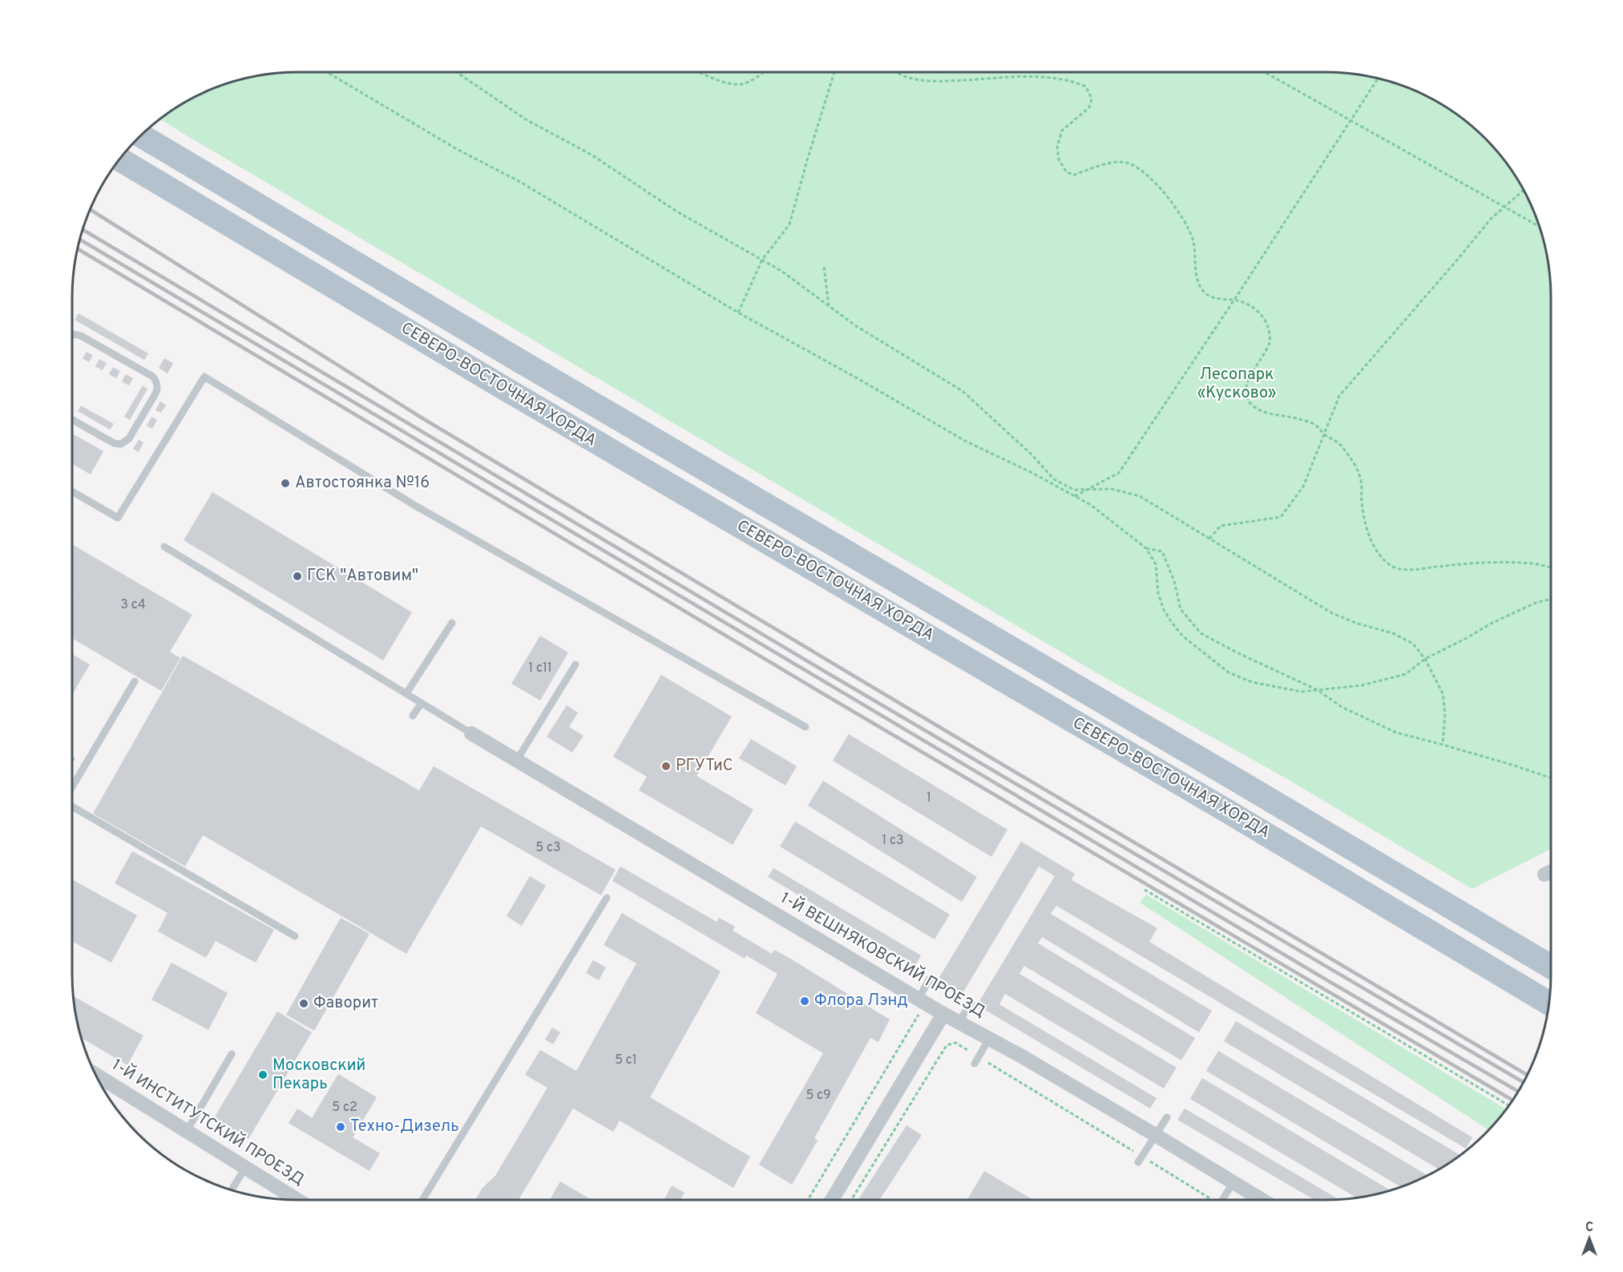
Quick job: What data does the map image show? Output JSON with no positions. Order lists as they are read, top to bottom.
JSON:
{
  "streets": {
    "main road": ["СЕВЕРО-ВОСТОЧНАЯ ХОРДА"],
    "street": ["1-Й ВЕШНЯКОВСКИЙ ПРОЕЗД", "1-Й ИНСТИТУТСКИЙ ПРОЕЗД"]
  },
  "parks": ["Лесопарк «Кусково»"],
  "places": [
    "Автостоянка №16",
    "ГСК \"Автовим\"",
    "РГУТиС",
    "Флора Лэнд",
    "Фаворит",
    "Московский Пекарь",
    "Техно-Дизель"
  ],
  "house_numbers": [
    "3 с4",
    "1 с11",
    "1",
    "1 с3",
    "5 с3",
    "5 с1",
    "5 с9",
    "5 с2"
  ],
  "north": "top"
}
